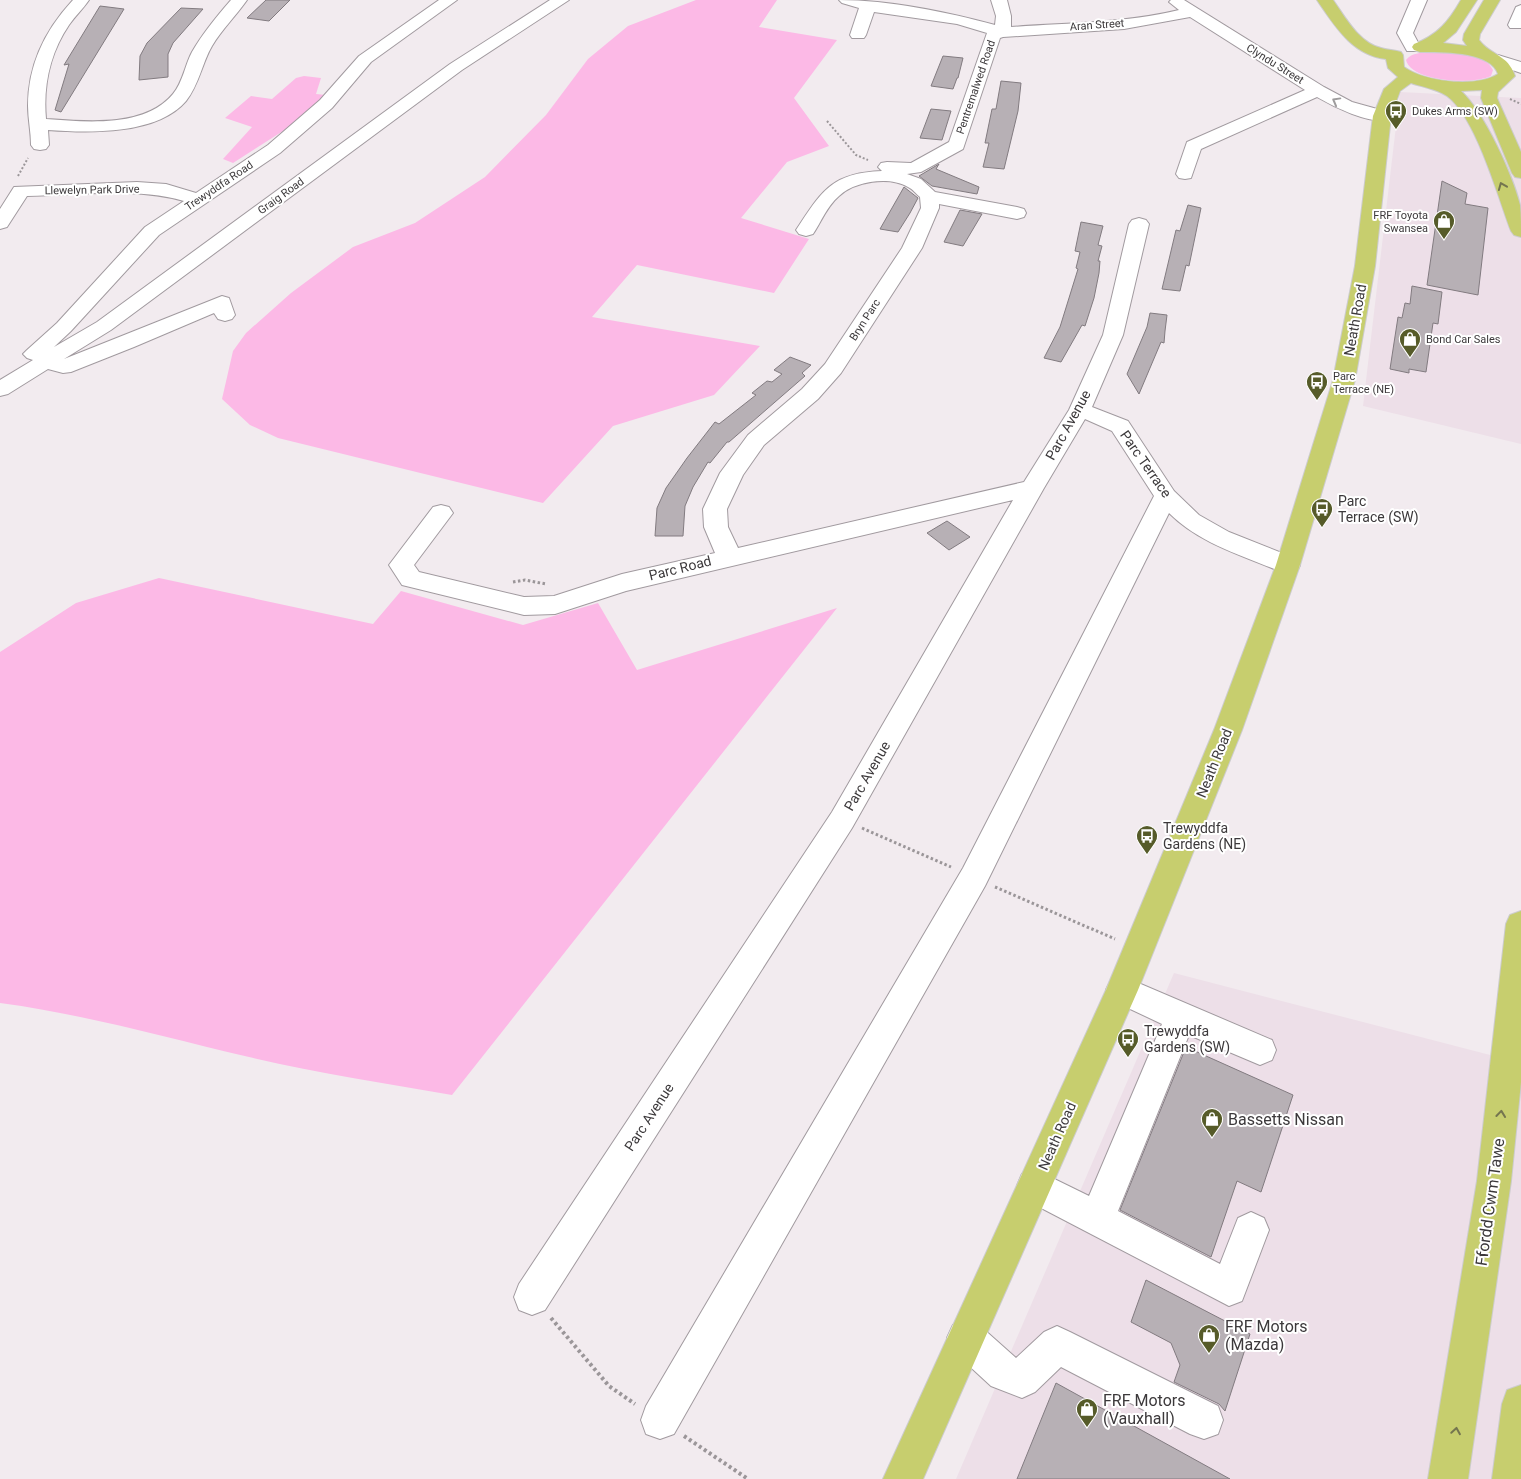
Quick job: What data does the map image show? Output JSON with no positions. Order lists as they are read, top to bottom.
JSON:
{
  "streets": {
    "main road": ["Neath Road", "Ffordd Cwm Tawe"],
    "street": [
      "Aran Street",
      "Clyndu Street",
      "Pentremalwed Road",
      "Trewyddfa Road",
      "Llewelyn Park Drive",
      "Graig Road",
      "Bryn Parc",
      "Parc Avenue",
      "Parc Terrace",
      "Parc Road"
    ]
  },
  "crossings": [
    ["Aran Street", "Clyndu Street"],
    ["Aran Street", "Pentremalwed Road"],
    ["Clyndu Street", "Neath Road"],
    ["Trewyddfa Road", "Llewelyn Park Drive"],
    ["Trewyddfa Road", "Graig Road"],
    ["Bryn Parc", "Parc Road"],
    ["Neath Road", "Parc Terrace"],
    ["Parc Avenue", "Parc Terrace"],
    ["Parc Avenue", "Parc Road"]
  ],
  "one_way": ["Ffordd Cwm Tawe"],
  "places": {
    "bus stop": [
      "Dukes Arms (SW)",
      "Parc Terrace (NE)",
      "Parc Terrace (SW)",
      "Trewyddfa Gardens (NE)",
      "Trewyddfa Gardens (SW)"
    ],
    "shop": [
      "FRF Toyota Swansea",
      "Bond Car Sales",
      "Bassetts Nissan",
      "FRF Motors (Mazda)",
      "FRF Motors (Vauxhall)"
    ]
  }
}
